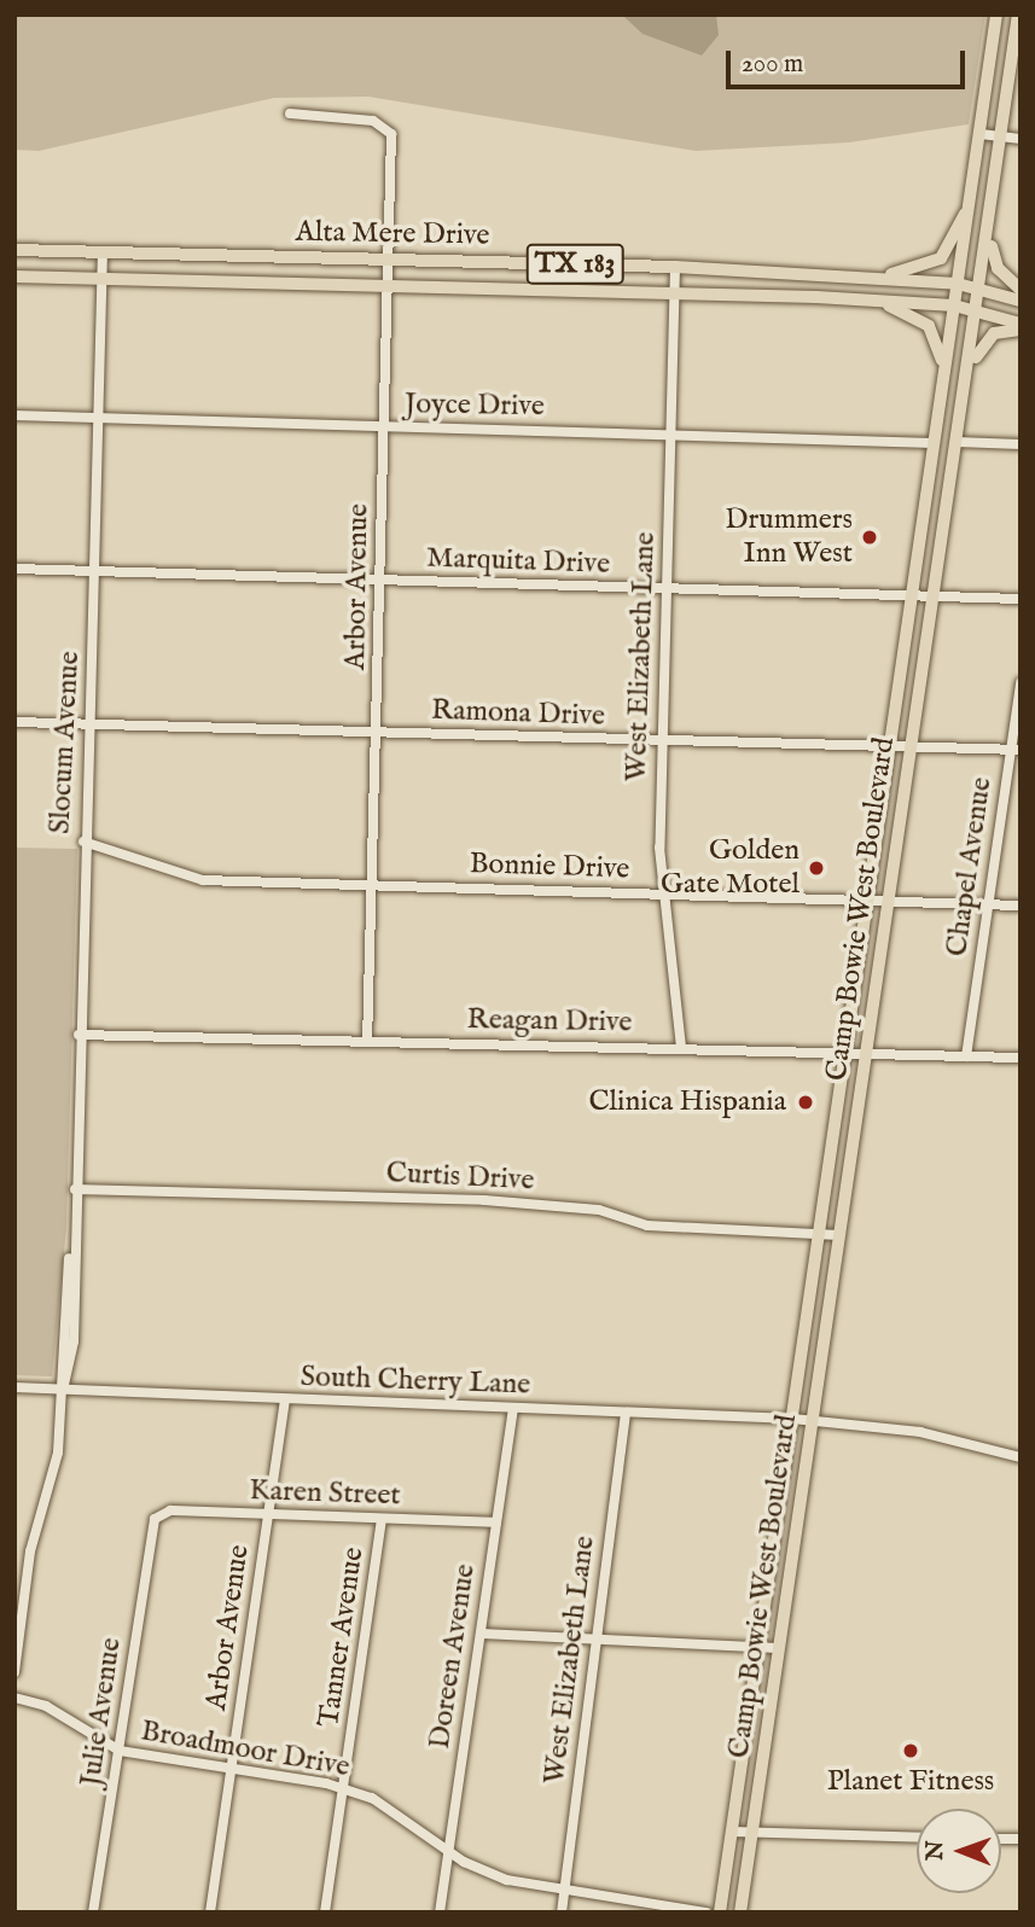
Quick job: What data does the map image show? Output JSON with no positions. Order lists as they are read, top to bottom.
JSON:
{
  "streets": {
    "main road": ["Alta Mere Drive", "TX 183", "Camp Bowie West Boulevard"],
    "street": [
      "Joyce Drive",
      "Marquita Drive",
      "Arbor Avenue",
      "West Elizabeth Lane",
      "Ramona Drive",
      "Slocum Avenue",
      "Bonnie Drive",
      "Chapel Avenue",
      "Reagan Drive",
      "Curtis Drive",
      "South Cherry Lane",
      "Karen Street",
      "Tanner Avenue",
      "Doreen Avenue",
      "Julie Avenue",
      "Broadmoor Drive"
    ]
  },
  "crossings": [
    ["Alta Mere Drive", "Arbor Avenue"],
    ["Alta Mere Drive", "West Elizabeth Lane"],
    ["Alta Mere Drive", "Slocum Avenue"],
    ["Alta Mere Drive", "Camp Bowie West Boulevard"],
    ["Joyce Drive", "Arbor Avenue"],
    ["Joyce Drive", "West Elizabeth Lane"],
    ["Joyce Drive", "Slocum Avenue"],
    ["Joyce Drive", "Camp Bowie West Boulevard"],
    ["Marquita Drive", "Arbor Avenue"],
    ["Marquita Drive", "West Elizabeth Lane"],
    ["Marquita Drive", "Slocum Avenue"],
    ["Marquita Drive", "Camp Bowie West Boulevard"],
    ["Arbor Avenue", "Ramona Drive"],
    ["Arbor Avenue", "Bonnie Drive"],
    ["Arbor Avenue", "Reagan Drive"],
    ["Arbor Avenue", "South Cherry Lane"],
    ["Arbor Avenue", "Karen Street"],
    ["Arbor Avenue", "Broadmoor Drive"],
    ["West Elizabeth Lane", "Ramona Drive"],
    ["West Elizabeth Lane", "Bonnie Drive"],
    ["West Elizabeth Lane", "Reagan Drive"],
    ["West Elizabeth Lane", "South Cherry Lane"],
    ["West Elizabeth Lane", "Broadmoor Drive"],
    ["Ramona Drive", "Slocum Avenue"],
    ["Ramona Drive", "Chapel Avenue"],
    ["Ramona Drive", "Camp Bowie West Boulevard"],
    ["Slocum Avenue", "Bonnie Drive"],
    ["Slocum Avenue", "Reagan Drive"],
    ["Slocum Avenue", "Curtis Drive"],
    ["Slocum Avenue", "South Cherry Lane"],
    ["Bonnie Drive", "Chapel Avenue"],
    ["Bonnie Drive", "Camp Bowie West Boulevard"],
    ["Chapel Avenue", "Reagan Drive"],
    ["Camp Bowie West Boulevard", "Reagan Drive"],
    ["Camp Bowie West Boulevard", "Curtis Drive"],
    ["Camp Bowie West Boulevard", "South Cherry Lane"],
    ["South Cherry Lane", "Doreen Avenue"],
    ["Karen Street", "Tanner Avenue"],
    ["Karen Street", "Doreen Avenue"],
    ["Karen Street", "Julie Avenue"],
    ["Tanner Avenue", "Broadmoor Drive"],
    ["Doreen Avenue", "Broadmoor Drive"],
    ["Julie Avenue", "Broadmoor Drive"]
  ],
  "places": [
    "Drummers Inn West",
    "Golden Gate Motel",
    "Clinica Hispania",
    "Planet Fitness"
  ],
  "scale_bar": "200 m",
  "north": "left"
}
